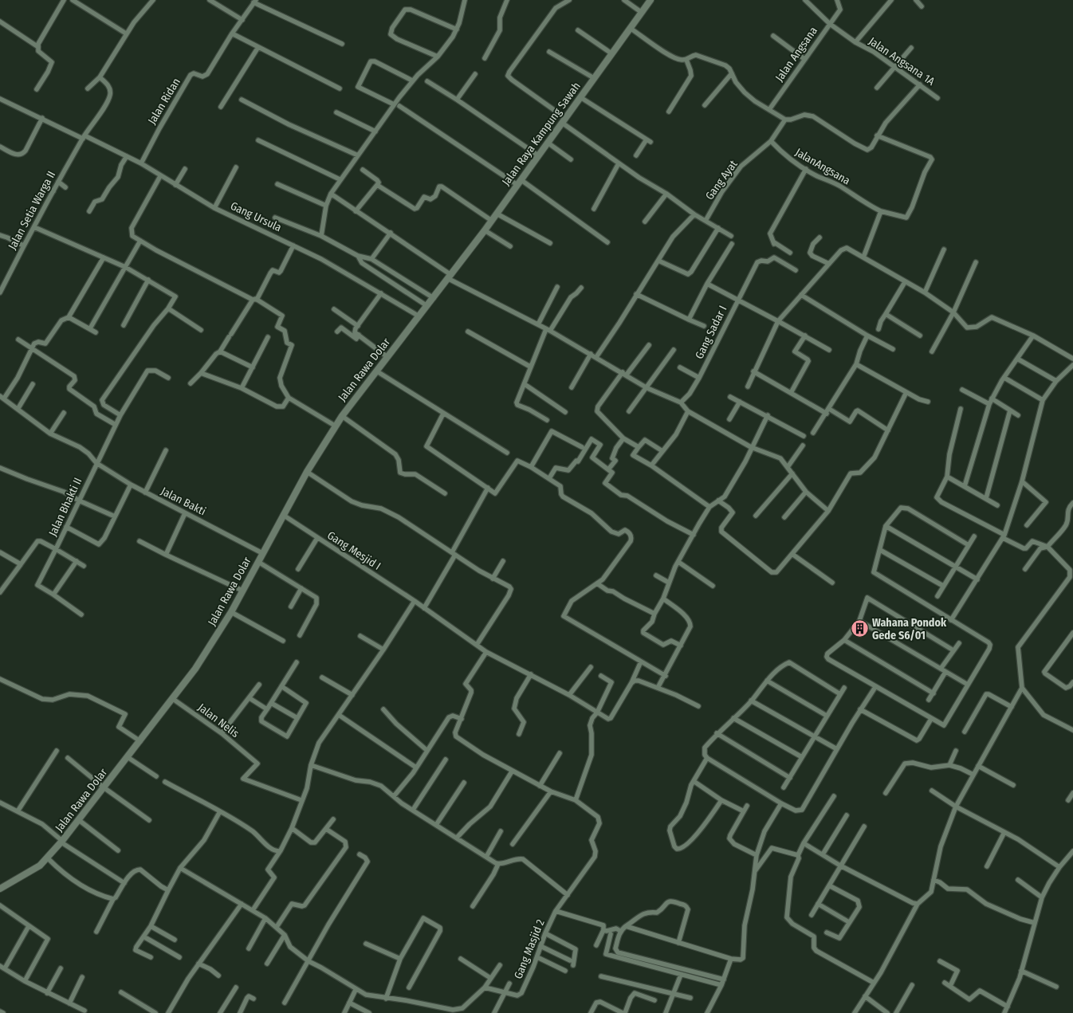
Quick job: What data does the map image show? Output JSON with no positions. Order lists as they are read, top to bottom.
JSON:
{
  "streets": {
    "street": [
      "Jalan Angsana",
      "Jalan Angsana 1A",
      "Jalan Ridan",
      "Jalan Raya Kampung Sawah",
      "JalanAngsana",
      "Gang Ayat",
      "Jalan Setia Warga II",
      "Gang Ursula",
      "Gang Sadar I",
      "Jalan Rawa Dolar",
      "Jalan Bakti",
      "Jalan Bhakti II",
      "Gang Mesjid I",
      "Jalan Nelis",
      "Gang Masjid 2"
    ]
  },
  "crossings": [
    ["Jalan Angsana", "Jalan Angsana 1A"],
    ["Jalan Ridan", "Gang Ursula"],
    ["Jalan Raya Kampung Sawah", "Jalan Rawa Dolar"],
    ["JalanAngsana", "Gang Ayat"],
    ["Jalan Setia Warga II", "Gang Ursula"],
    ["Gang Ursula", "Jalan Rawa Dolar"],
    ["Jalan Rawa Dolar", "Jalan Bakti"],
    ["Jalan Rawa Dolar", "Gang Mesjid I"],
    ["Jalan Rawa Dolar", "Jalan Nelis"],
    ["Jalan Bakti", "Jalan Bhakti II"]
  ],
  "places": {
    "building": ["Wahana Pondok Gede S6/01"]
  }
}
